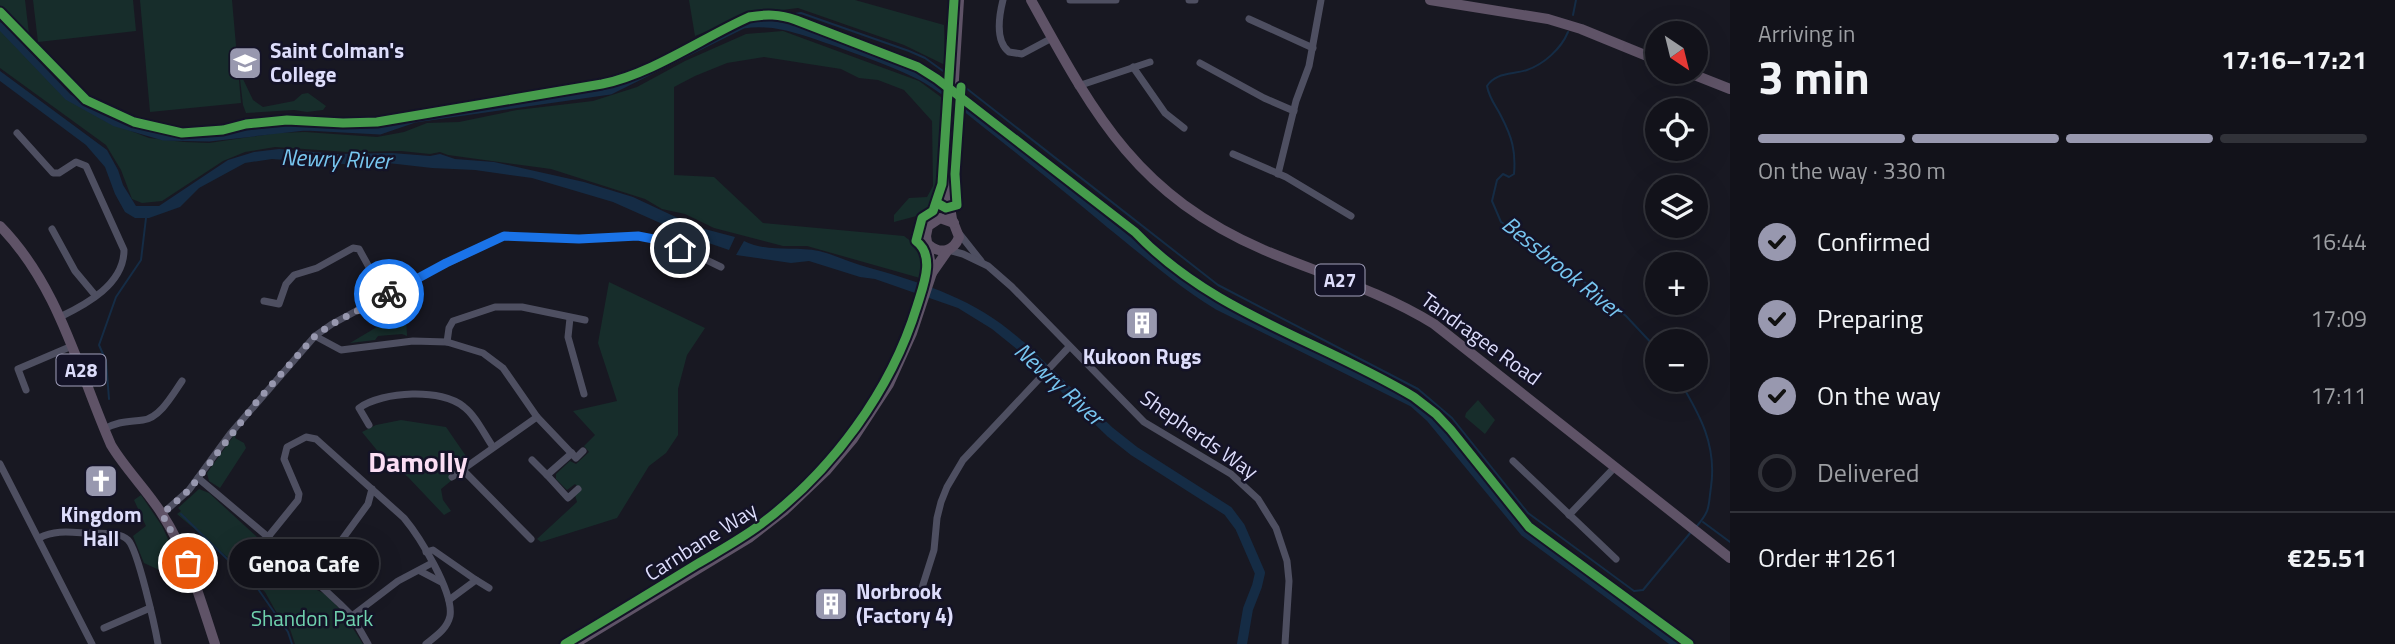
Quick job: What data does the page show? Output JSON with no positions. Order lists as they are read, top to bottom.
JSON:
{
  "streets": {
    "highway": [
      "A27",
      "Tandragee Road",
      "A28",
      "Carnbane Way"
    ],
    "street": ["Shepherds Way"]
  },
  "districts": ["Damolly"],
  "water": ["Newry River", "Bessbrook River"],
  "parks": ["Shandon Park"],
  "places": {
    "school or university": ["Saint Colman's College"],
    "building": ["Kukoon Rugs", "Norbrook (Factory 4)"],
    "church": ["Kingdom Hall"],
    "other": ["Genoa Cafe"]
  },
  "north": "bottom right",
  "page": {
    "heading": ["3 min", "Arriving in", "17:16–17:21"],
    "panel": ["Order #1261", "€25.51"],
    "map_buttons": ["+", "−"],
    "bar": "On the way · 330 m",
    "list": [
      ["Confirmed", "16:44"],
      ["Preparing", "17:09"],
      ["On the way", "17:11"],
      "Delivered"
    ],
    "bubble": "Genoa Cafe"
  }
}
